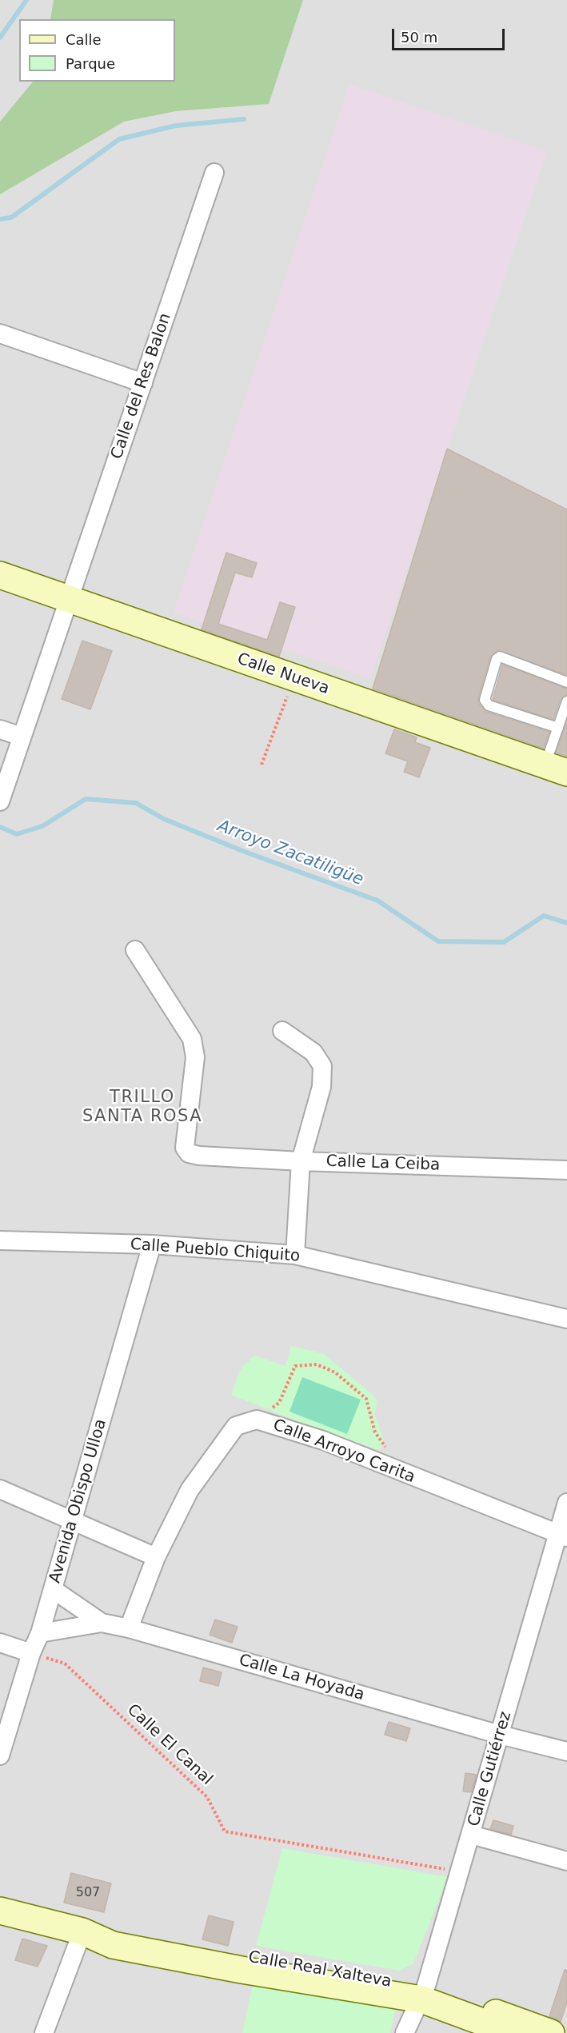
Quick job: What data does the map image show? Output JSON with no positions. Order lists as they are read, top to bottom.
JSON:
{
  "streets": {
    "street": [
      "Calle del Res Balon",
      "Calle Nueva",
      "Calle La Ceiba",
      "Calle Pueblo Chiquito",
      "Calle Arroyo Carita",
      "Avenida Obispo Ulloa",
      "Calle La Hoyada",
      "Calle Gutiérrez",
      "Calle Real Xalteva"
    ],
    "path": ["Calle El Canal"]
  },
  "crossings": [
    ["Calle del Res Balon", "Calle Nueva"],
    ["Calle Pueblo Chiquito", "Avenida Obispo Ulloa"],
    ["Calle Arroyo Carita", "Calle La Hoyada"],
    ["Calle Arroyo Carita", "Calle Gutiérrez"],
    ["Avenida Obispo Ulloa", "Calle La Hoyada"],
    ["Avenida Obispo Ulloa", "Calle El Canal"],
    ["Calle La Hoyada", "Calle Gutiérrez"],
    ["Calle El Canal", "Calle Gutiérrez"],
    ["Calle Gutiérrez", "Calle Real Xalteva"]
  ],
  "districts": ["TRILLO SANTA ROSA"],
  "water": ["Arroyo Zacatiligüe"],
  "house_numbers": ["507"],
  "legend": ["Calle", "Parque"],
  "scale_bar": "50 m"
}
